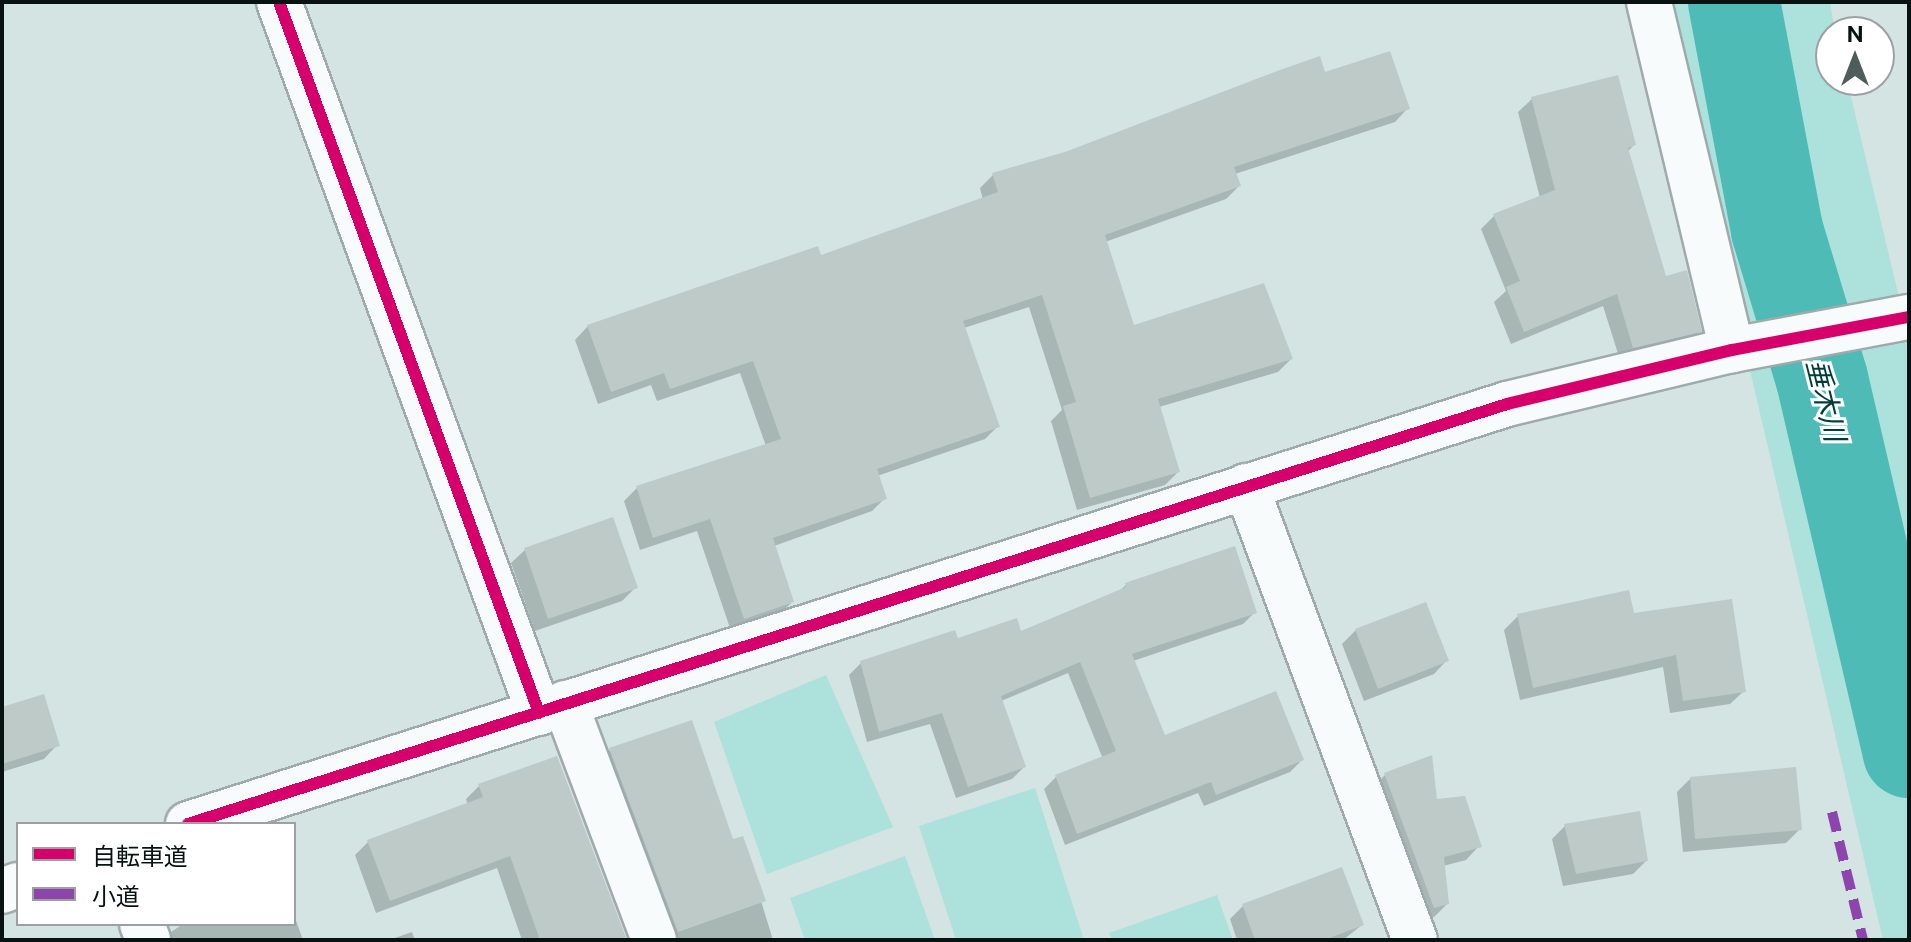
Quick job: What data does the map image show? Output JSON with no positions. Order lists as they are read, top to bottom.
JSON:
{
  "water": ["垂木川"],
  "legend": ["自転車道", "小道"],
  "north": "top"
}
